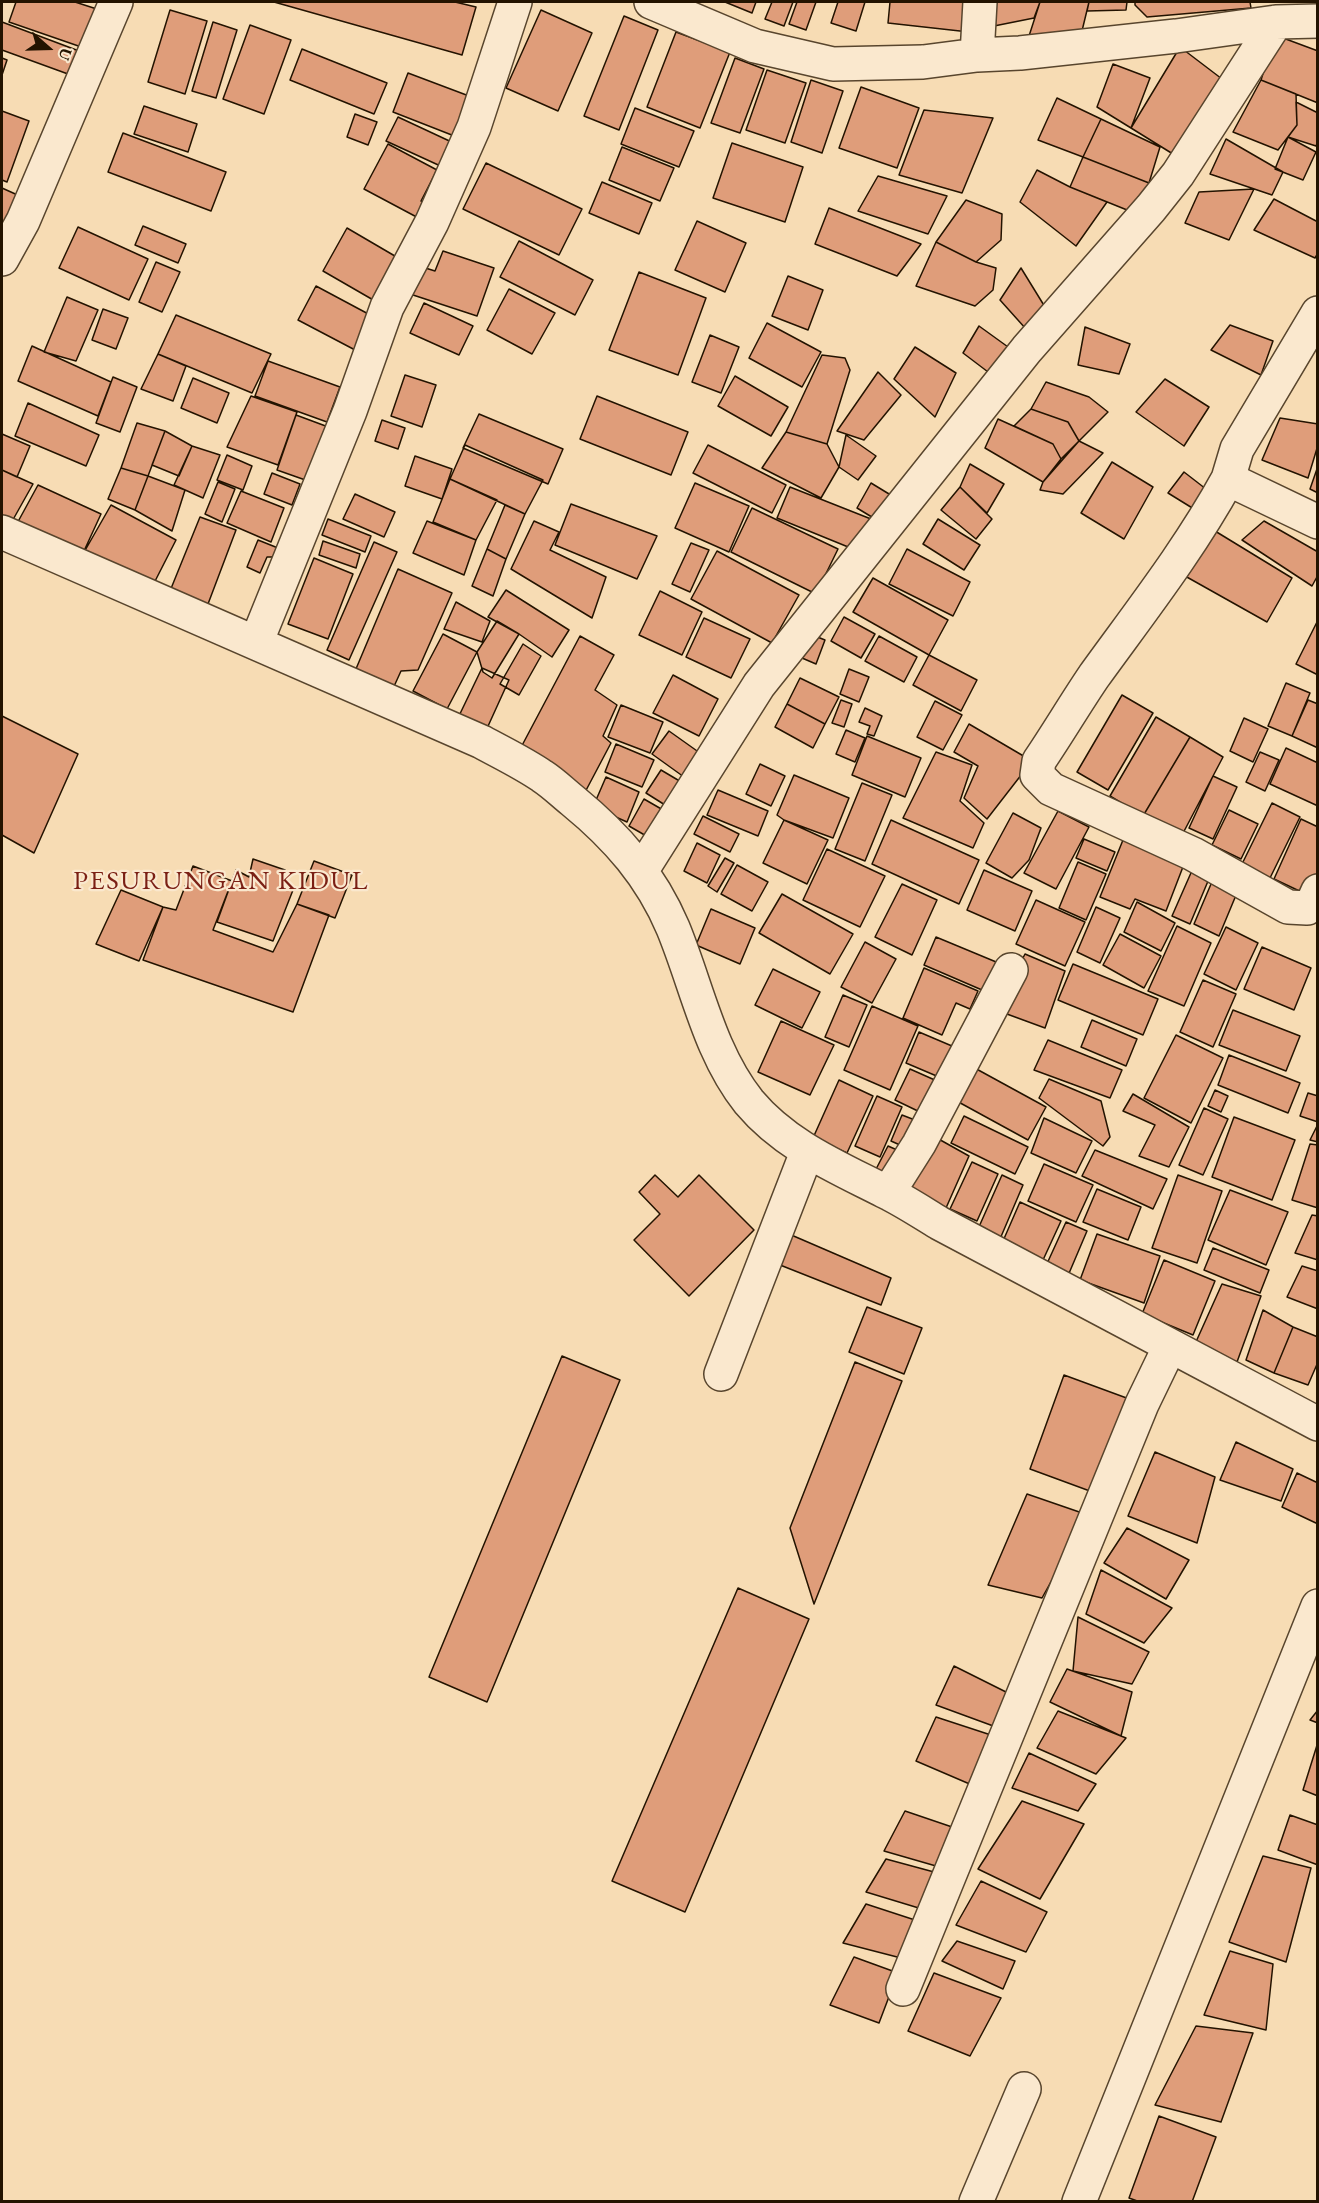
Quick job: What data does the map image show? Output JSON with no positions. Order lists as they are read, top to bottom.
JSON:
{
  "districts": ["PESURUNGAN KIDUL"],
  "north": "right"
}
